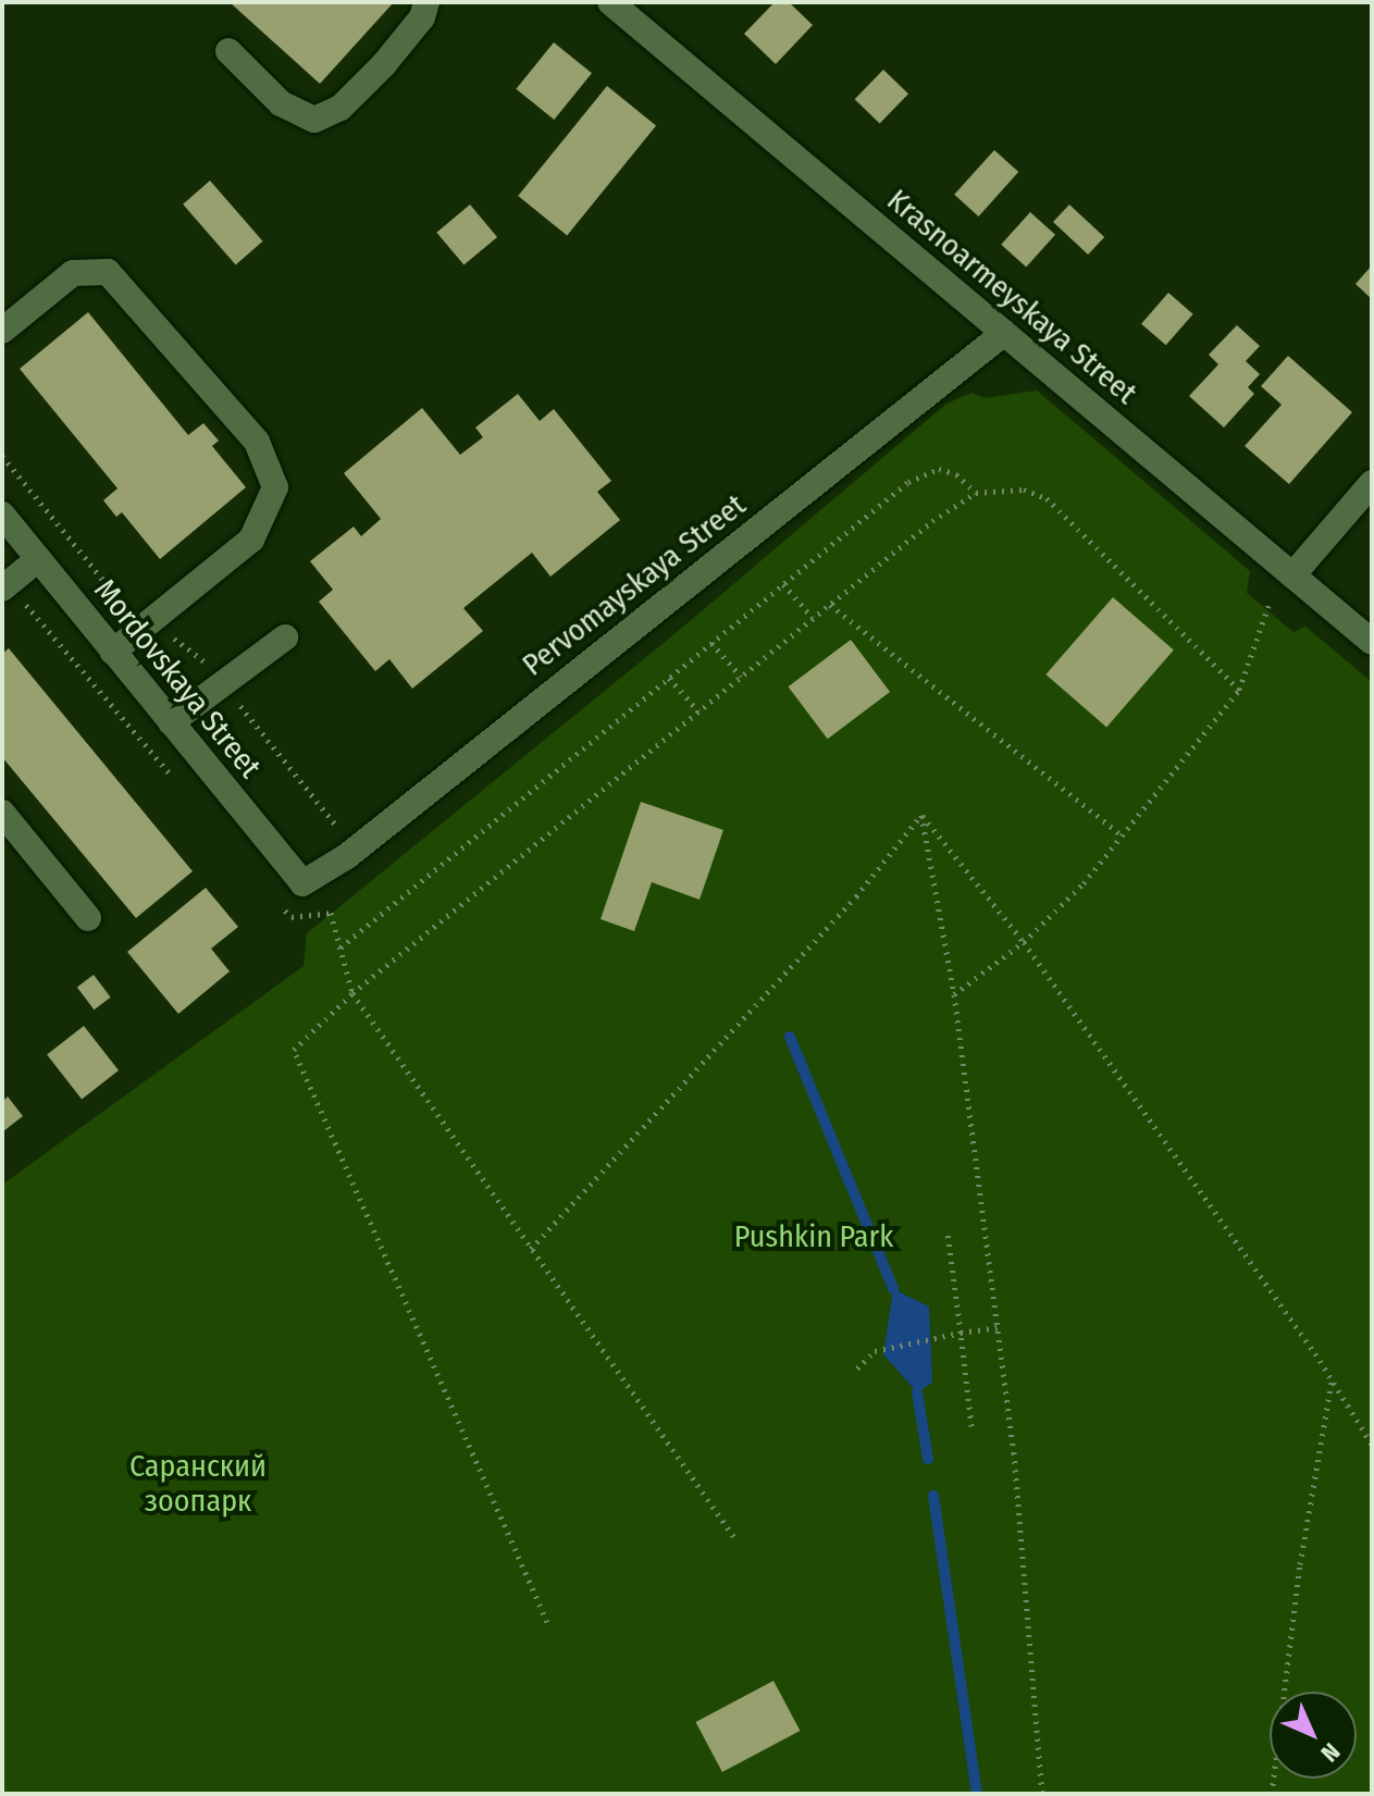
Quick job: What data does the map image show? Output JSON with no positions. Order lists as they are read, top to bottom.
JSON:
{
  "streets": {
    "street": ["Krasnoarmeyskaya Street", "Pervomayskaya Street", "Mordovskaya Street"]
  },
  "crossings": [
    ["Krasnoarmeyskaya Street", "Pervomayskaya Street"],
    ["Pervomayskaya Street", "Mordovskaya Street"]
  ],
  "parks": ["Pushkin Park", "Саранский зоопарк"],
  "north": "bottom right"
}
